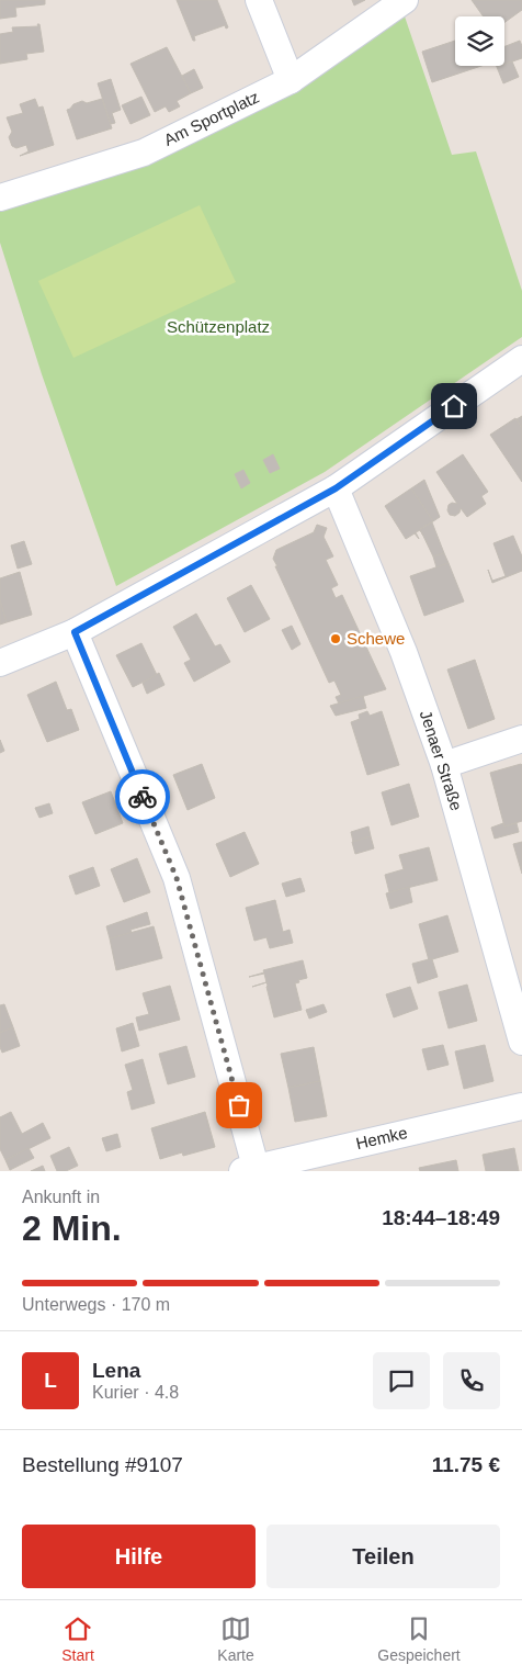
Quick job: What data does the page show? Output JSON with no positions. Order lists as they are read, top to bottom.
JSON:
{
  "streets": {
    "street": ["Am Sportplatz", "Jenaer Straße", "Hemke"]
  },
  "parks": ["Schützenplatz"],
  "places": ["Schewe"],
  "page": {
    "heading": ["2 Min.", "Ankunft in", "18:44–18:49"],
    "panel": [
      "Lena",
      "Kurier · 4.8",
      "Bestellung #9107",
      "11.75 €"
    ],
    "bar": "Unterwegs · 170 m",
    "round": "L",
    "buttons": ["Hilfe", "Teilen"],
    "tabs": ["Start", "Karte", "Gespeichert"]
  }
}
